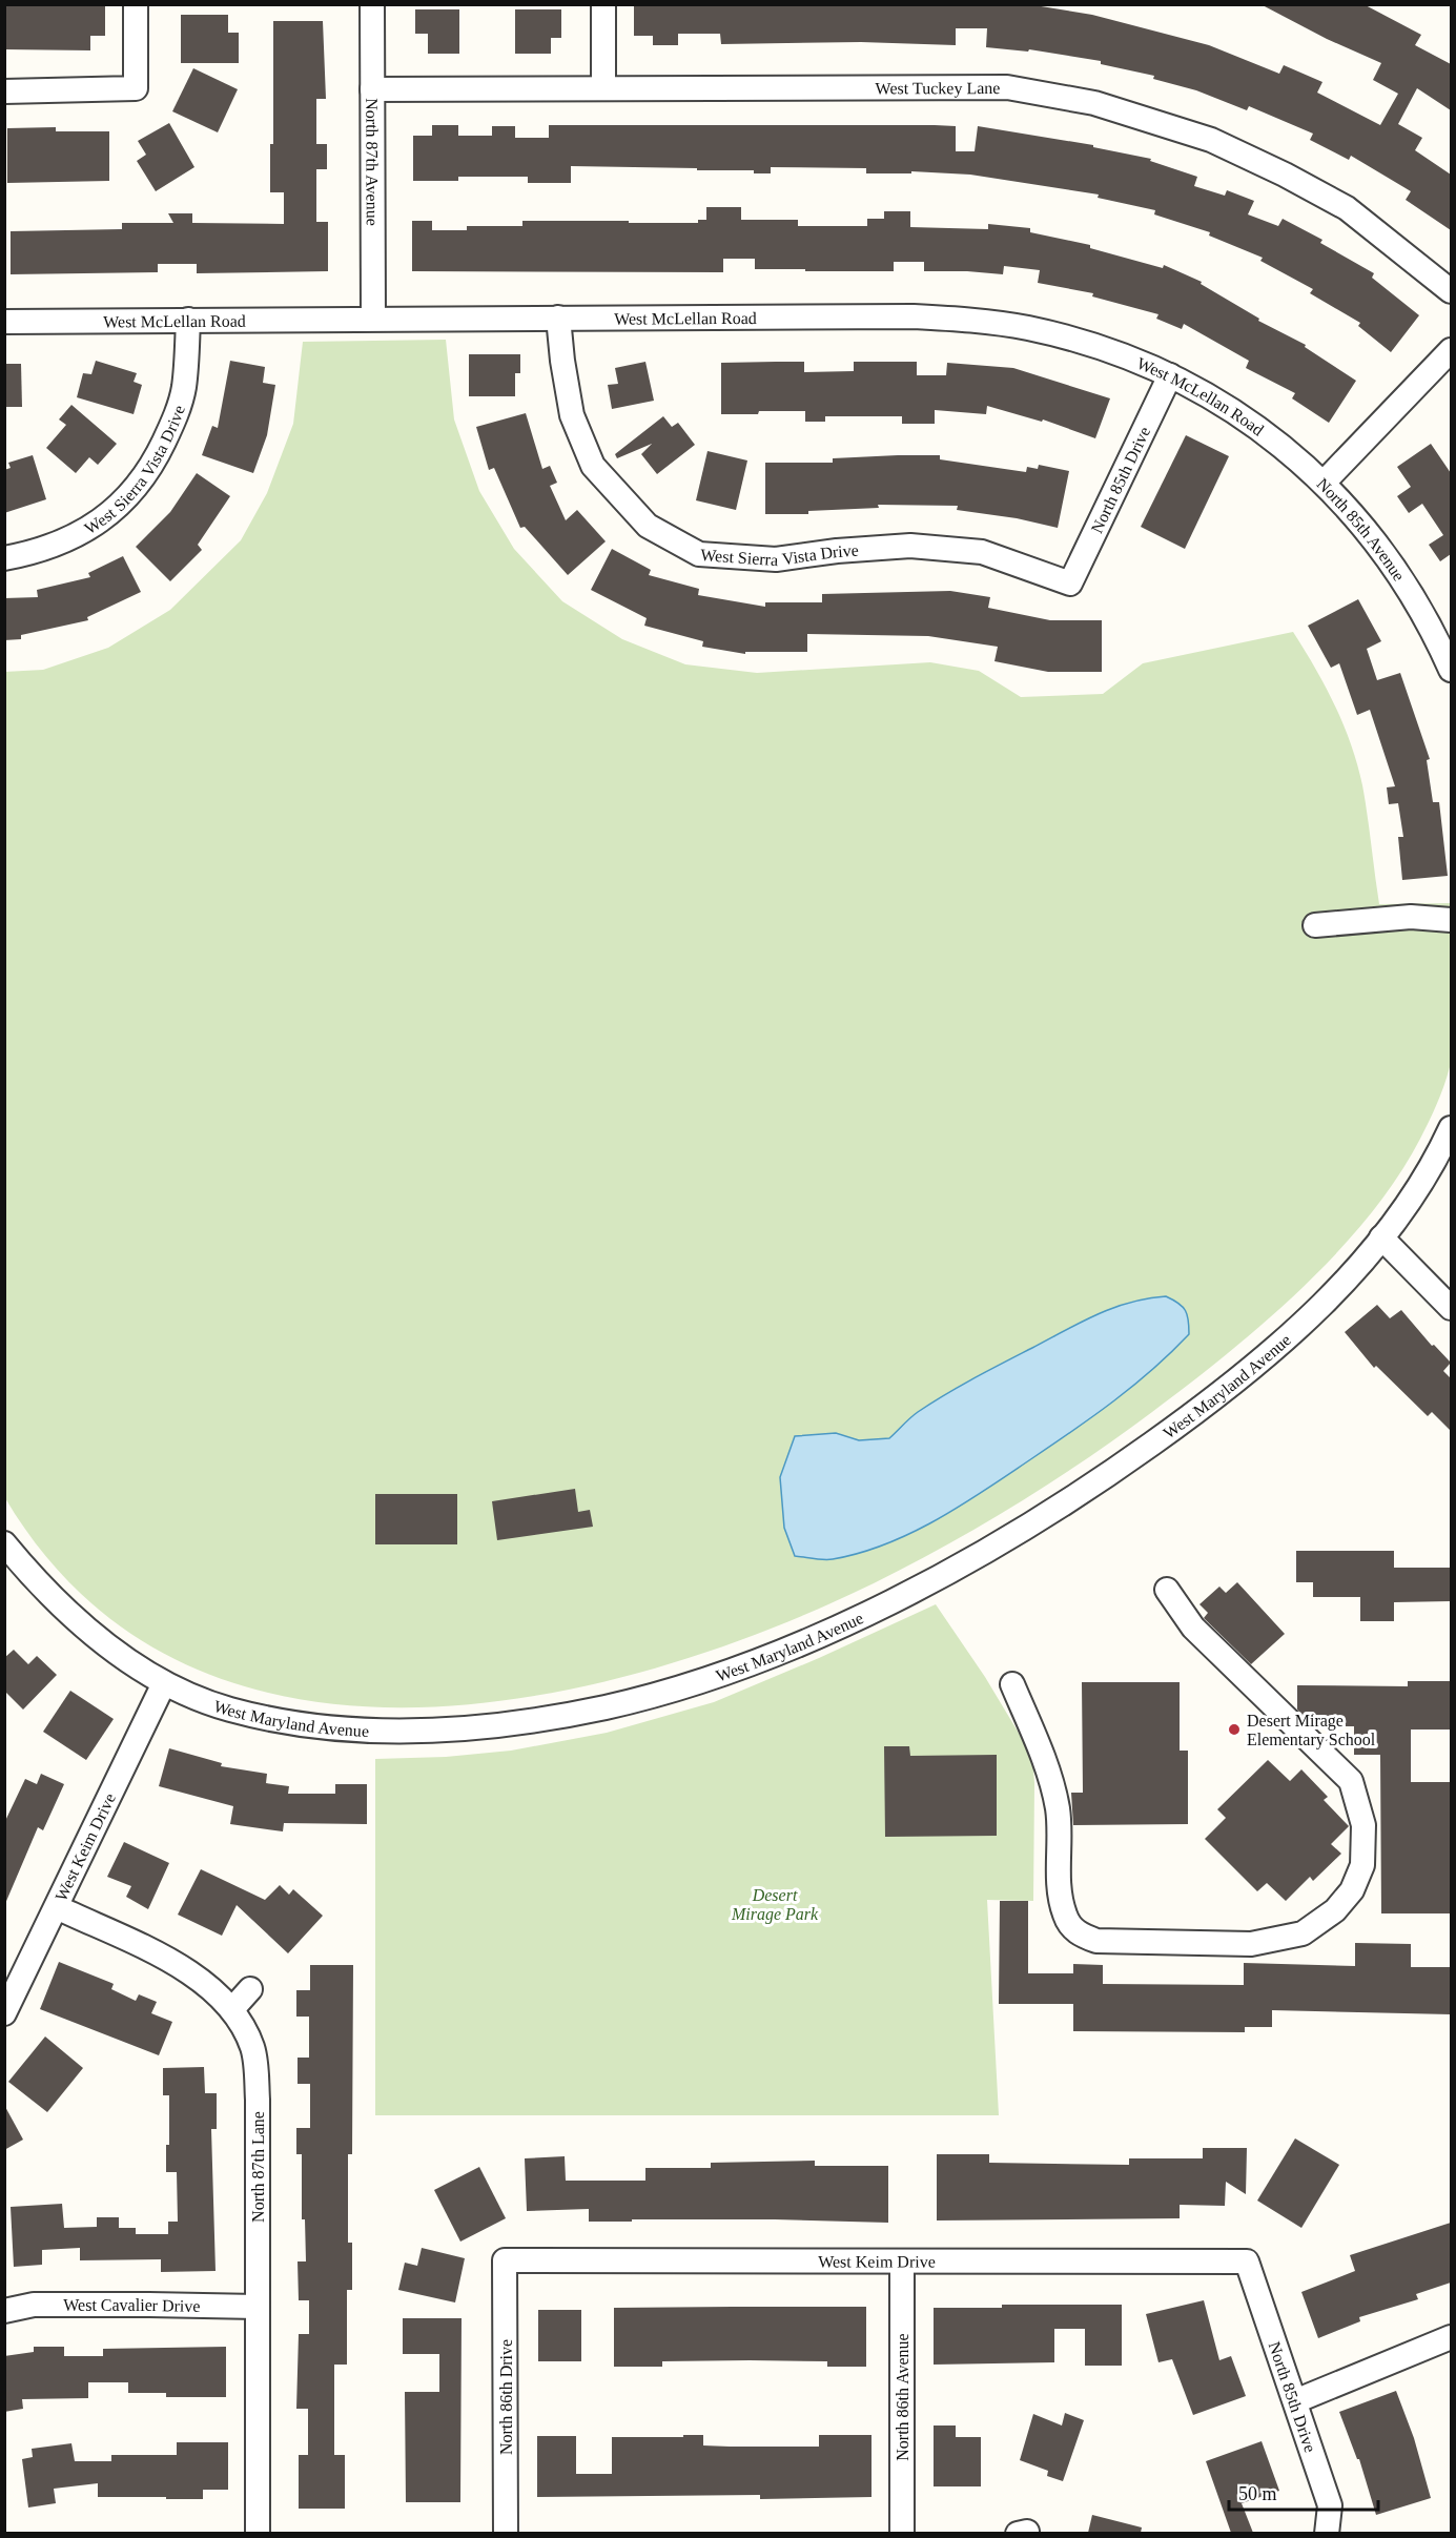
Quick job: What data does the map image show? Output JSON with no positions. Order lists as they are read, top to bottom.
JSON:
{
  "streets": {
    "street": [
      "West Tuckey Lane",
      "North 87th Avenue",
      "West McLellan Road",
      "West Sierra Vista Drive",
      "North 85th Drive",
      "North 85th Avenue",
      "West Maryland Avenue",
      "West Keim Drive",
      "North 87th Lane",
      "West Cavalier Drive",
      "North 86th Drive",
      "North 86th Avenue"
    ]
  },
  "crossings": [
    ["West Tuckey Lane", "North 87th Avenue"],
    ["North 87th Avenue", "West McLellan Road"],
    ["West McLellan Road", "West Sierra Vista Drive"],
    ["West McLellan Road", "North 85th Drive"],
    ["West McLellan Road", "North 85th Avenue"],
    ["West Sierra Vista Drive", "North 85th Drive"],
    ["North 85th Drive", "West Keim Drive"],
    ["West Maryland Avenue", "West Keim Drive"],
    ["West Keim Drive", "North 87th Lane"],
    ["West Keim Drive", "North 86th Drive"],
    ["West Keim Drive", "North 86th Avenue"],
    ["North 87th Lane", "West Cavalier Drive"]
  ],
  "parks": ["Desert Mirage Park"],
  "places": ["Desert Mirage Elementary School"],
  "scale_bar": "50 m"
}
